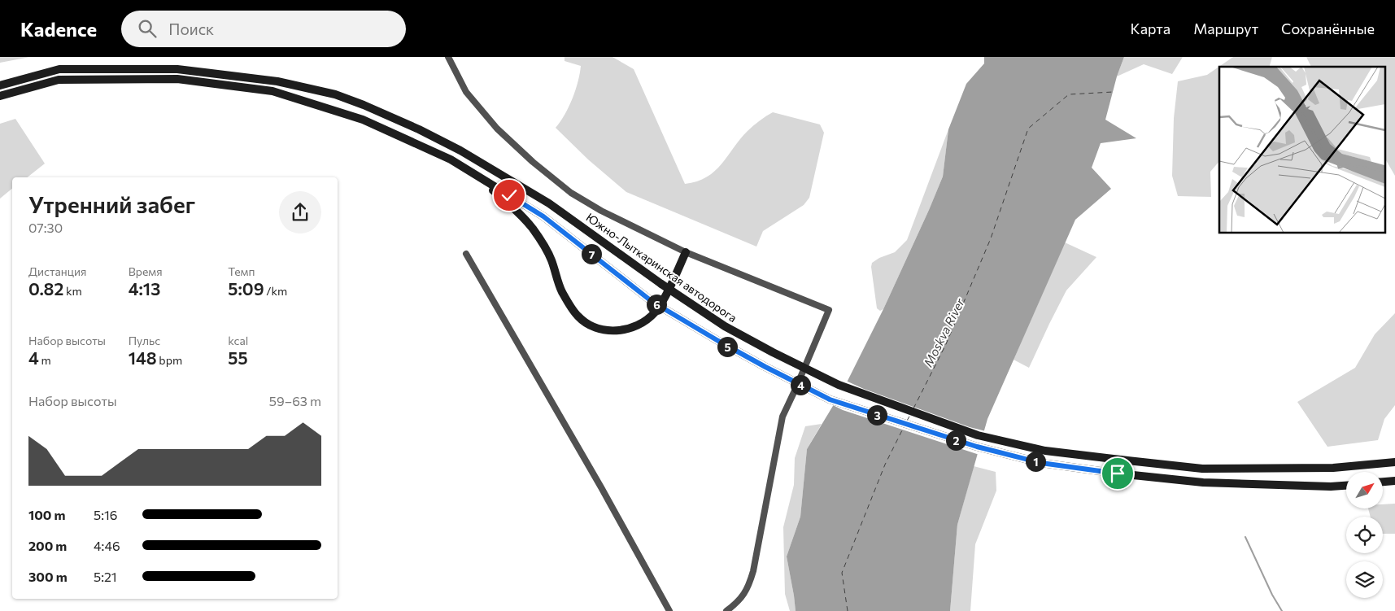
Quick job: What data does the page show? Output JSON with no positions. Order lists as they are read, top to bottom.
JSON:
{
  "streets": {
    "main road": ["Южно-Лыткаринская автодорога"]
  },
  "water": ["Moskva River"],
  "north": "top right",
  "page": {
    "header": "Kadence",
    "search": "Поиск",
    "nav": ["Карта", "Маршрут", "Сохранённые"],
    "heading": ["Утренний забег", "07:30"],
    "pins": [
      "7",
      "6",
      "5",
      "4",
      "3",
      "2",
      "1"
    ],
    "stats": [
      ["Дистанция", "0.82 km"],
      ["Время", "4:13"],
      ["Темп", "5:09 /km"],
      ["Набор высоты", "4 m"],
      ["Пульс", "148 bpm"],
      ["kcal", "55"]
    ],
    "chart": ["Набор высоты", "59–63 m"],
    "list": [
      {
        "name": "100 m",
        "note": "5:16"
      },
      {
        "name": "200 m",
        "note": "4:46"
      },
      {
        "name": "300 m",
        "note": "5:21"
      }
    ]
  }
}
